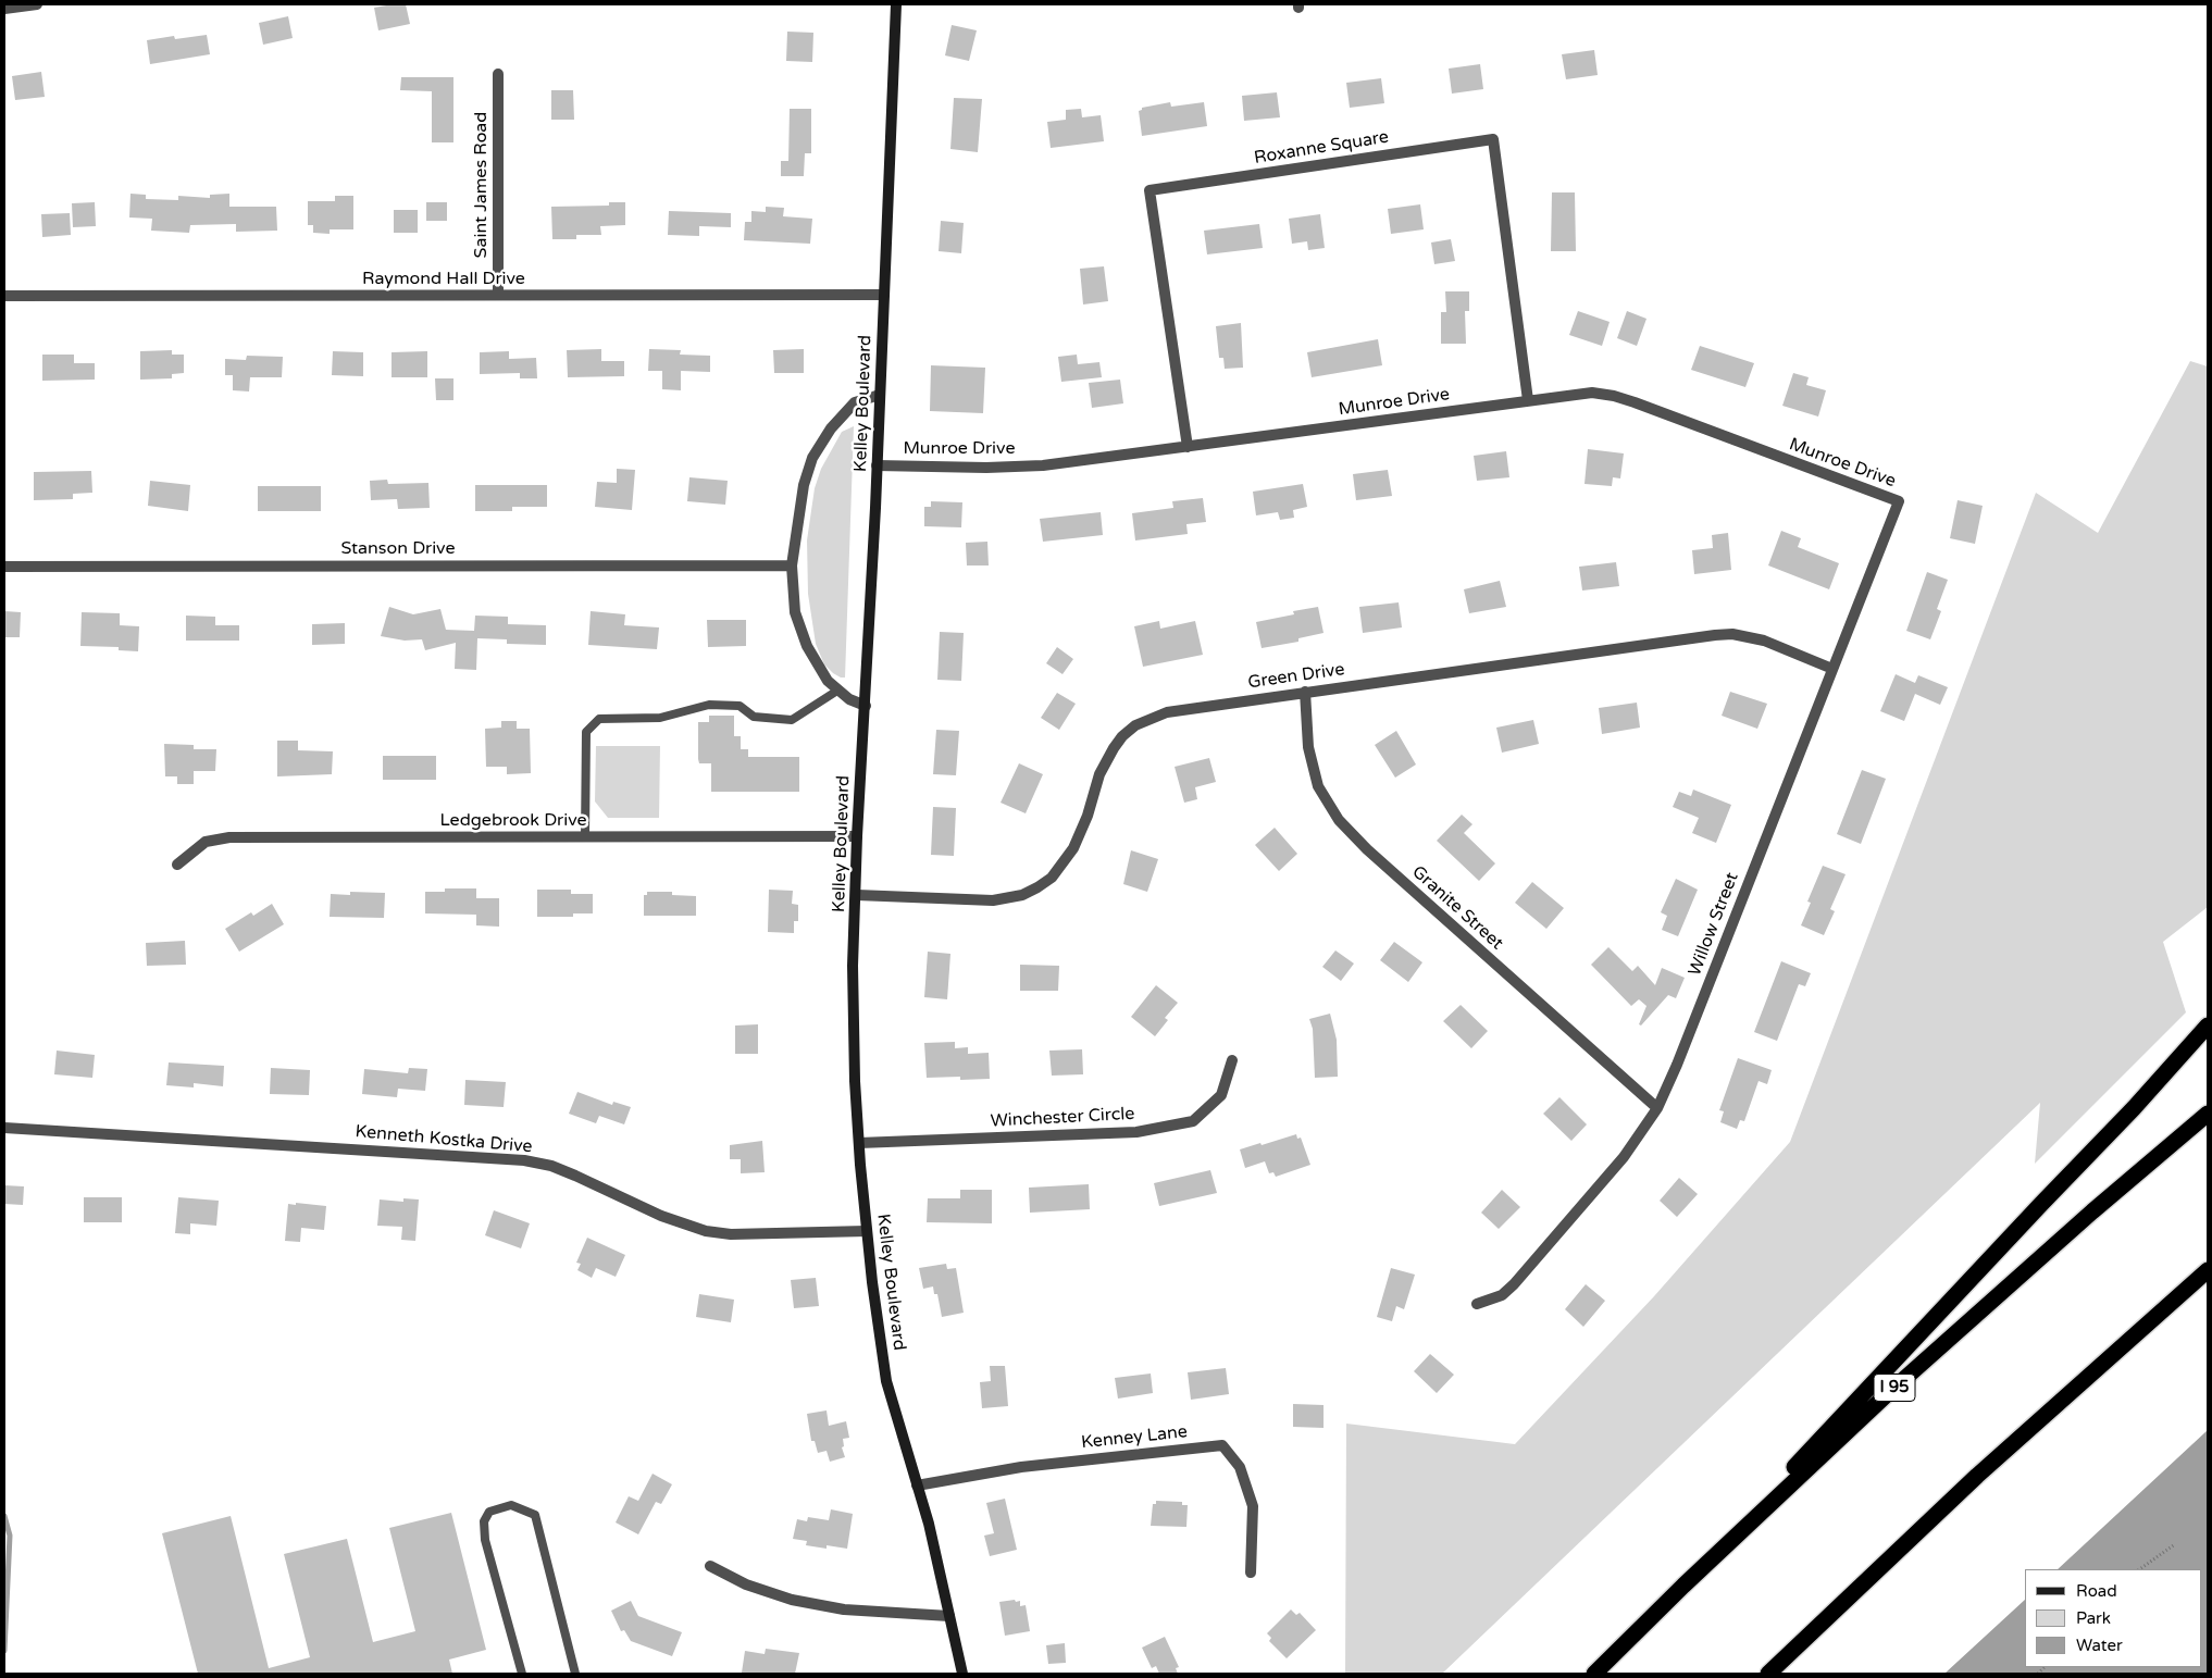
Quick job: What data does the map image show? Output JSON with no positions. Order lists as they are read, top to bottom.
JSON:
{
  "streets": {
    "highway": ["I 95"],
    "main road": ["Kelley Boulevard"],
    "street": [
      "Roxanne Square",
      "Saint James Road",
      "Raymond Hall Drive",
      "Munroe Drive",
      "Stanson Drive",
      "Green Drive",
      "Ledgebrook Drive",
      "Granite Street",
      "Willow Street",
      "Winchester Circle",
      "Kenneth Kostka Drive",
      "Kenney Lane"
    ]
  },
  "crossings": [
    ["Roxanne Square", "Munroe Drive"],
    ["Saint James Road", "Raymond Hall Drive"],
    ["Raymond Hall Drive", "Kelley Boulevard"],
    ["Munroe Drive", "Kelley Boulevard"],
    ["Munroe Drive", "Willow Street"],
    ["Kelley Boulevard", "Green Drive"],
    ["Kelley Boulevard", "Ledgebrook Drive"],
    ["Kelley Boulevard", "Winchester Circle"],
    ["Kelley Boulevard", "Kenneth Kostka Drive"],
    ["Kelley Boulevard", "Kenney Lane"],
    ["Green Drive", "Granite Street"],
    ["Green Drive", "Willow Street"],
    ["Granite Street", "Willow Street"]
  ],
  "legend": ["Road", "Park", "Water"]
}
